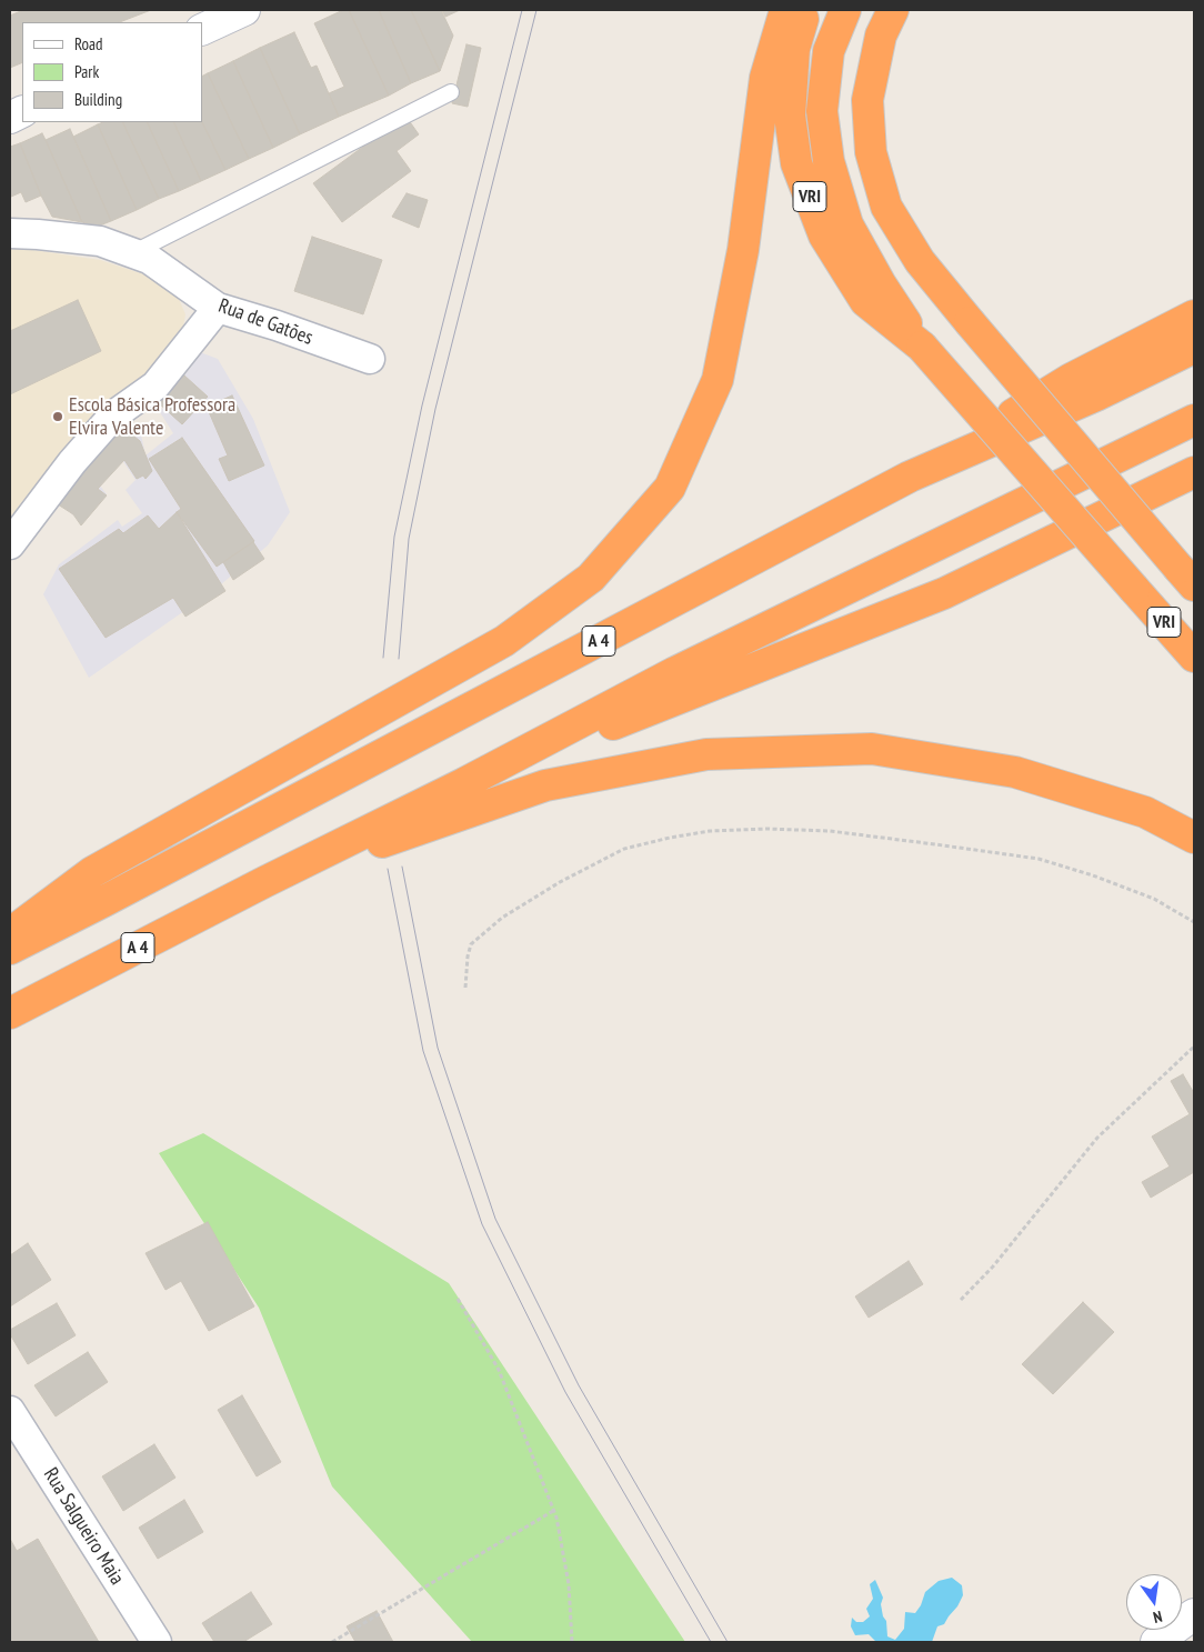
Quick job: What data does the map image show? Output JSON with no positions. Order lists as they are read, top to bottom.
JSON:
{
  "streets": {
    "highway": ["VRI", "A 4"],
    "street": ["Rua de Gatões", "Rua Salgueiro Maia"]
  },
  "places": ["Escola Básica Professora Elvira Valente"],
  "legend": ["Road", "Park", "Building"],
  "north": "bottom"
}
